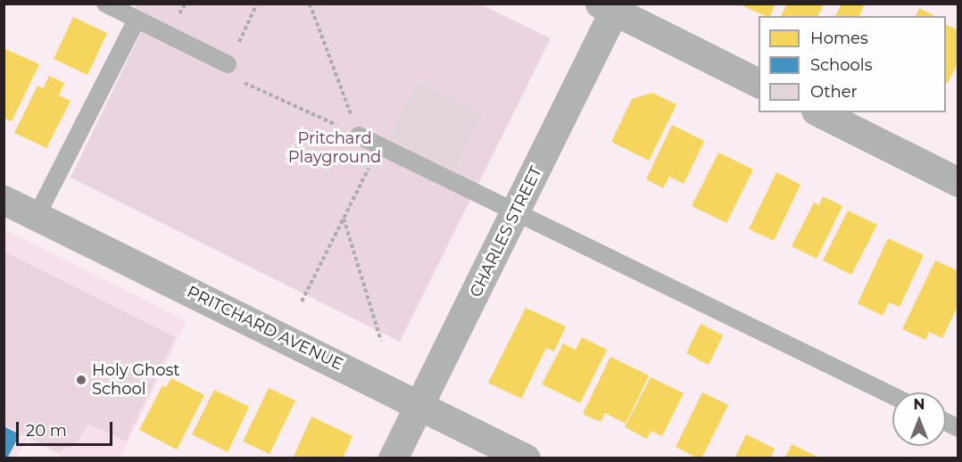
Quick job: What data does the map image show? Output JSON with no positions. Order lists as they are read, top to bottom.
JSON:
{
  "streets": {
    "street": ["CHARLES STREET", "PRITCHARD AVENUE"]
  },
  "crossings": [
    ["CHARLES STREET", "PRITCHARD AVENUE"]
  ],
  "parks": ["Pritchard Playground"],
  "places": ["Holy Ghost School"],
  "legend": ["Homes", "Schools", "Other"],
  "scale_bar": "20 m",
  "north": "top"
}
